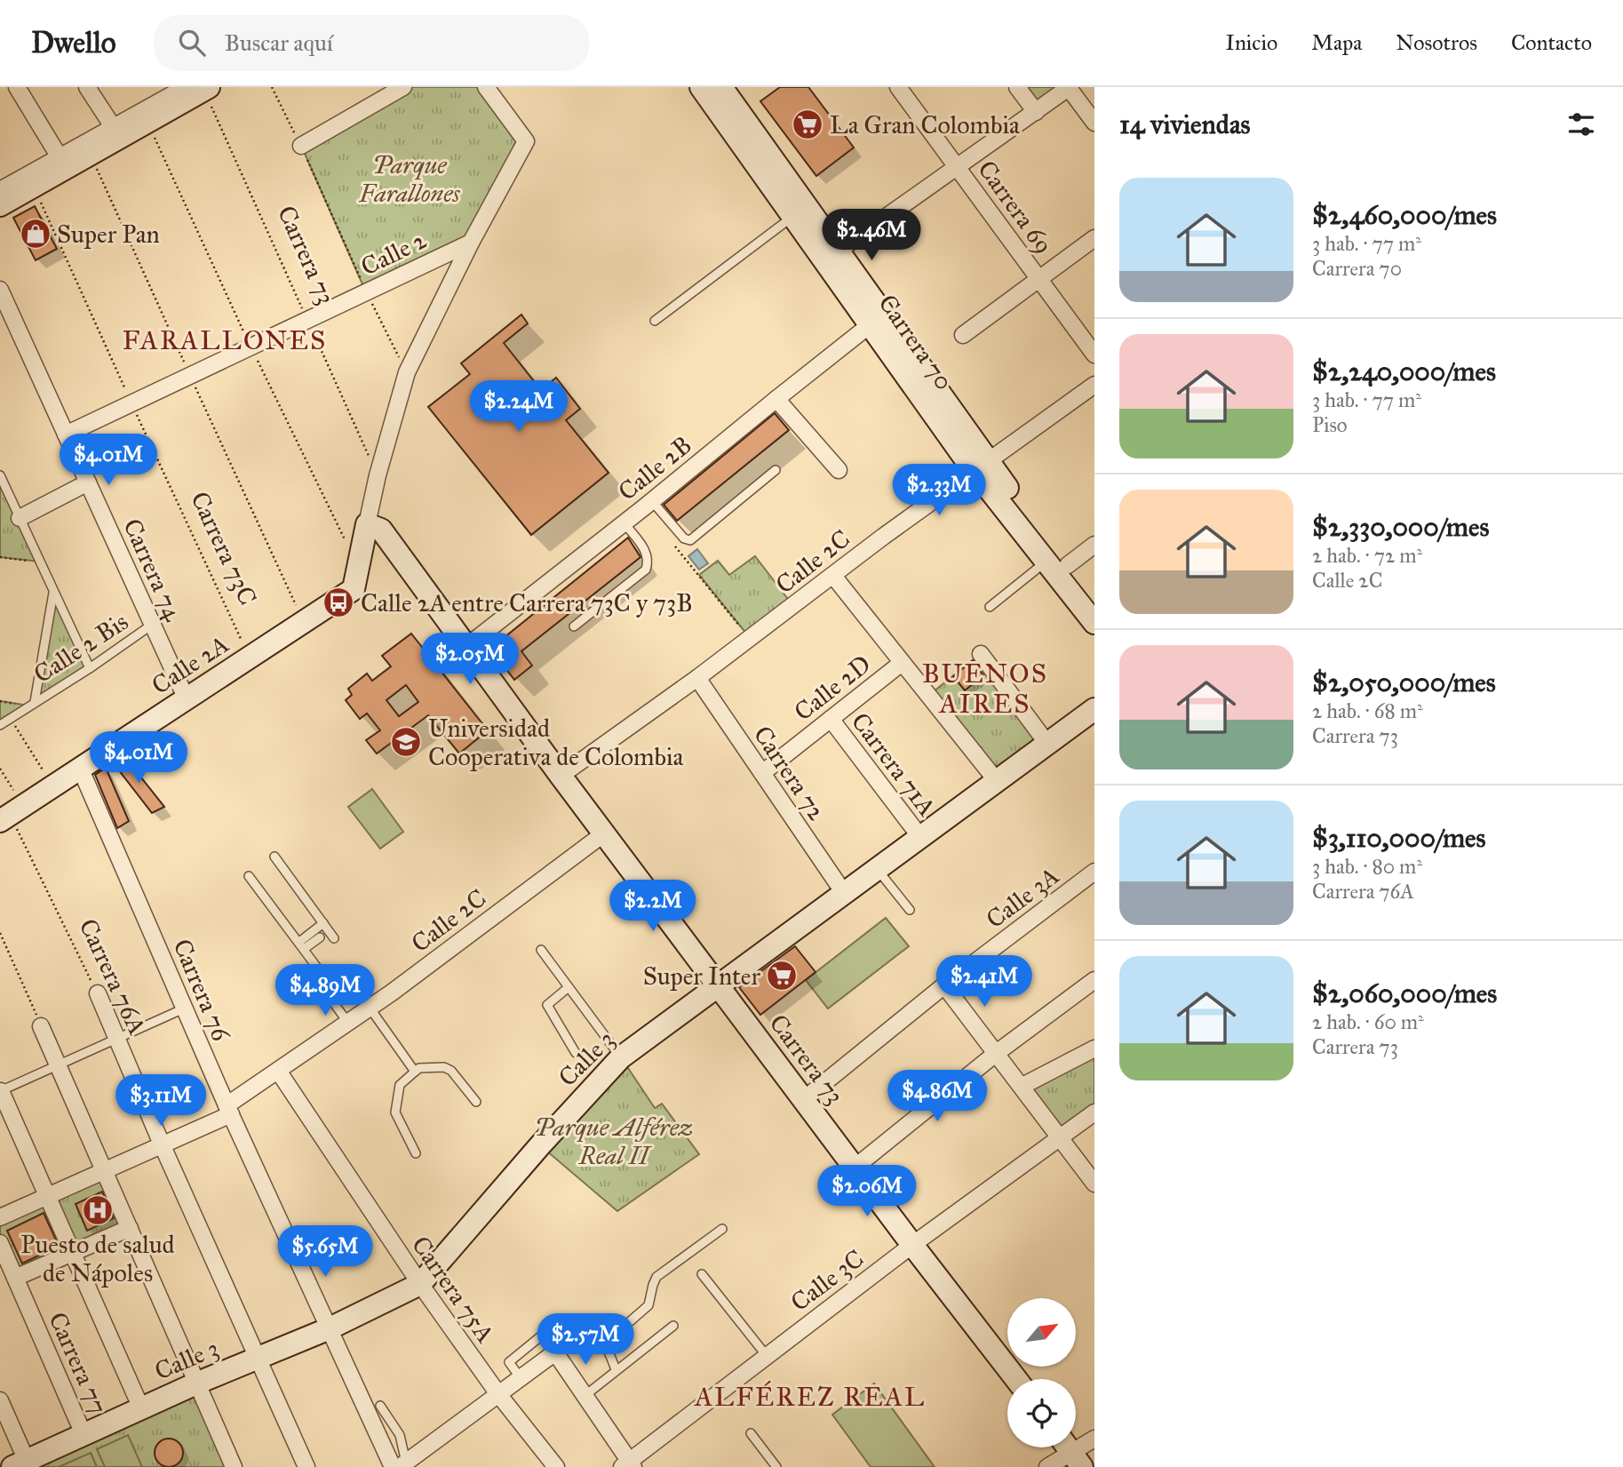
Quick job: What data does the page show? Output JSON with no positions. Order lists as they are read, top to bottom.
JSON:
{
  "streets": {
    "street": [
      "Carrera 69",
      "Calle 2",
      "Carrera 73",
      "Carrera 70",
      "Calle 2B",
      "Calle 2C",
      "Carrera 74",
      "Calle 2A",
      "Calle 2D",
      "Carrera 71A",
      "Carrera 72",
      "Calle 3A",
      "Carrera 76A",
      "Carrera 76",
      "Calle 3",
      "Calle 3C",
      "Carrera 75A",
      "Carrera 77"
    ],
    "lane": ["Calle 2 Bis"],
    "path": ["Carrera 73C"]
  },
  "crossings": [
    ["Calle 2", "Carrera 73"],
    ["Calle 2", "Carrera 73C"],
    ["Calle 2", "Carrera 74"],
    ["Carrera 73", "Calle 2B"],
    ["Carrera 73", "Calle 2C"],
    ["Carrera 73", "Calle 2A"],
    ["Carrera 73", "Calle 3A"],
    ["Carrera 73", "Calle 3"],
    ["Carrera 73", "Calle 3C"],
    ["Carrera 70", "Calle 2B"],
    ["Carrera 70", "Calle 2C"],
    ["Carrera 73C", "Calle 2A"],
    ["Calle 2C", "Carrera 72"],
    ["Calle 2C", "Carrera 76A"],
    ["Calle 2C", "Carrera 76"],
    ["Calle 2C", "Carrera 75A"],
    ["Carrera 74", "Calle 2 Bis"],
    ["Carrera 74", "Calle 2A"],
    ["Calle 2A", "Carrera 76A"],
    ["Calle 2A", "Carrera 76"],
    ["Calle 2D", "Carrera 71A"],
    ["Calle 2D", "Carrera 72"],
    ["Carrera 71A", "Calle 3"],
    ["Carrera 72", "Calle 3"],
    ["Carrera 76A", "Calle 3"],
    ["Carrera 76", "Calle 3"],
    ["Calle 3", "Carrera 75A"],
    ["Calle 3", "Carrera 77"]
  ],
  "districts": ["FARALLONES", "BUENOS AIRES", "ALFÉREZ REAL"],
  "parks": ["Parque Farallones", "Parque Alférez Real II"],
  "places": {
    "supermarket": ["La Gran Colombia", "Super Inter"],
    "shop": ["Super Pan"],
    "bus stop": ["Calle 2A entre Carrera 73C y 73B"],
    "school or university": ["Universidad Cooperativa de Colombia"],
    "hospital": ["Puesto de salud de Nápoles"]
  },
  "north": "top right",
  "page": {
    "header": "Dwello",
    "search": "Buscar aquí",
    "nav": [
      "Inicio",
      "Mapa",
      "Nosotros",
      "Contacto"
    ],
    "heading": "14 viviendas",
    "list": [
      {
        "name": "$2,460,000/mes",
        "note": "3 hab. · 77 m² · Carrera 70"
      },
      {
        "name": "$2,240,000/mes",
        "note": "3 hab. · 77 m² · Piso"
      },
      {
        "name": "$2,330,000/mes",
        "note": "2 hab. · 72 m² · Calle 2C"
      },
      {
        "name": "$2,050,000/mes",
        "note": "2 hab. · 68 m² · Carrera 73"
      },
      {
        "name": "$3,110,000/mes",
        "note": "3 hab. · 80 m² · Carrera 76A"
      },
      {
        "name": "$2,060,000/mes",
        "note": "2 hab. · 60 m² · Carrera 73"
      }
    ],
    "price": [
      "$2.46M",
      "$2.24M",
      "$4.01M",
      "$2.33M",
      "$2.05M",
      "$4.01M",
      "$2.2M",
      "$2.41M",
      "$4.89M",
      "$4.86M",
      "$3.11M",
      "$2.06M",
      "$5.65M",
      "$2.57M"
    ]
  }
}
